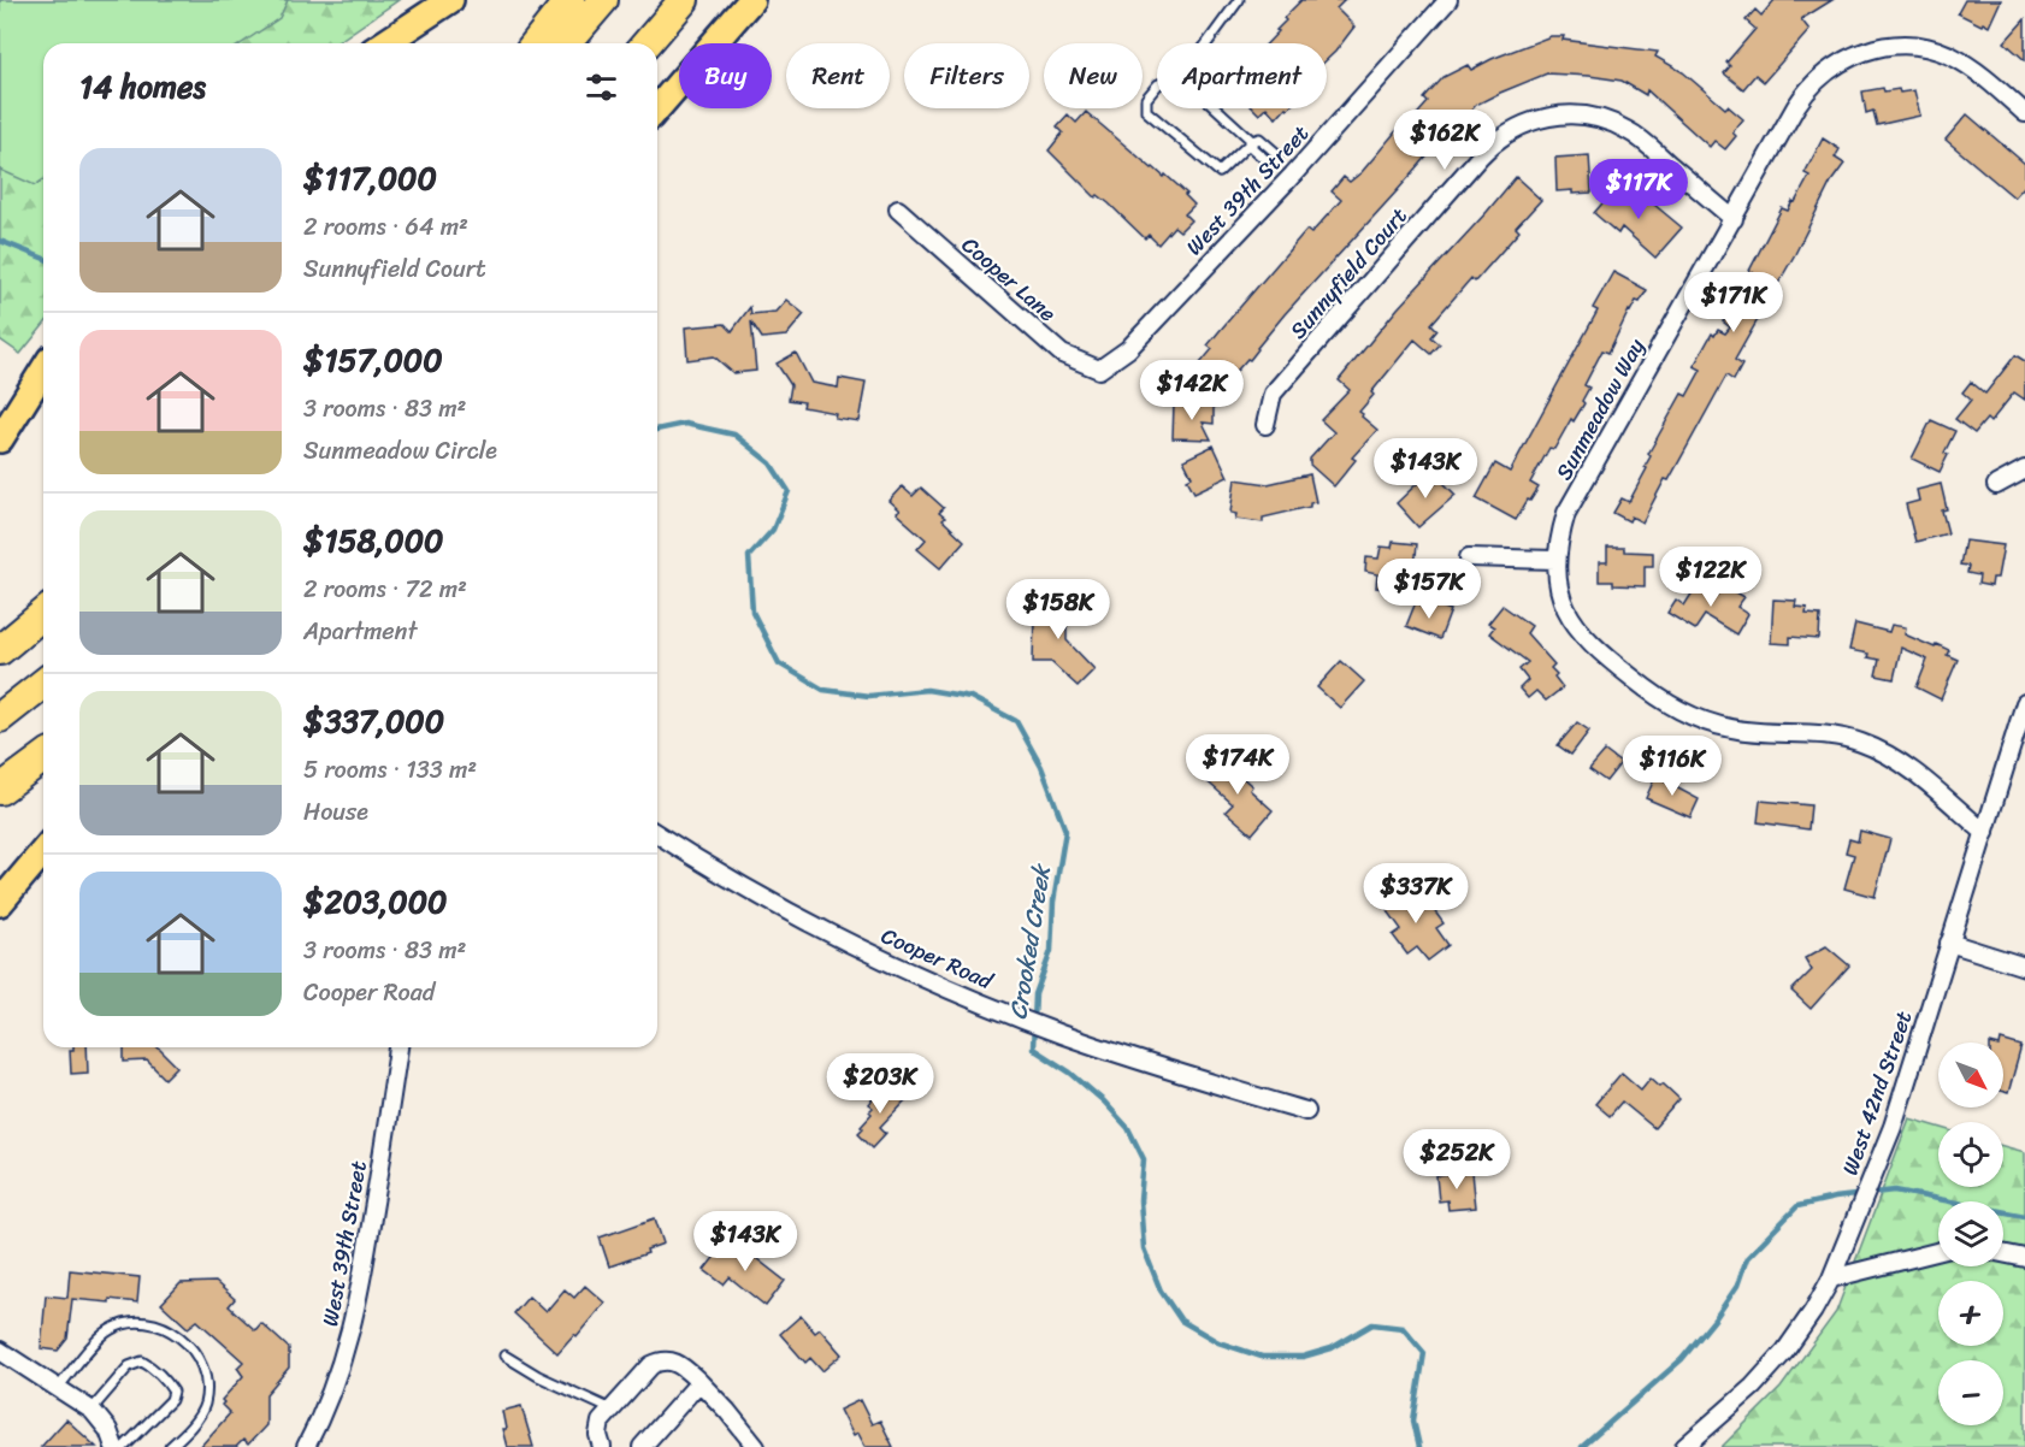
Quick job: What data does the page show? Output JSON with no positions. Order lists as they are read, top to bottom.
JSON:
{
  "streets": {
    "street": [
      "West 39th Street",
      "Sunnyfield Court",
      "Cooper Lane",
      "Sunmeadow Way",
      "Cooper Road",
      "West 42nd Street"
    ]
  },
  "crossings": [
    ["West 39th Street", "Cooper Lane"],
    ["Sunnyfield Court", "Sunmeadow Way"]
  ],
  "water": ["Crooked Creek"],
  "north": "bottom right",
  "page": {
    "chip": [
      "Buy",
      "Rent",
      "Filters",
      "New",
      "Apartment"
    ],
    "heading": "14 homes",
    "price": [
      "$162K",
      "$117K",
      "$171K",
      "$142K",
      "$143K",
      "$122K",
      "$157K",
      "$158K",
      "$174K",
      "$116K",
      "$337K",
      "$203K",
      "$252K",
      "$143K"
    ],
    "list": [
      {
        "name": "$117,000",
        "note": "2 rooms · 64 m² · Sunnyfield Court"
      },
      {
        "name": "$157,000",
        "note": "3 rooms · 83 m² · Sunmeadow Circle"
      },
      {
        "name": "$158,000",
        "note": "2 rooms · 72 m² · Apartment"
      },
      {
        "name": "$337,000",
        "note": "5 rooms · 133 m² · House"
      },
      {
        "name": "$203,000",
        "note": "3 rooms · 83 m² · Cooper Road"
      }
    ],
    "map_buttons": ["+", "−"]
  }
}
